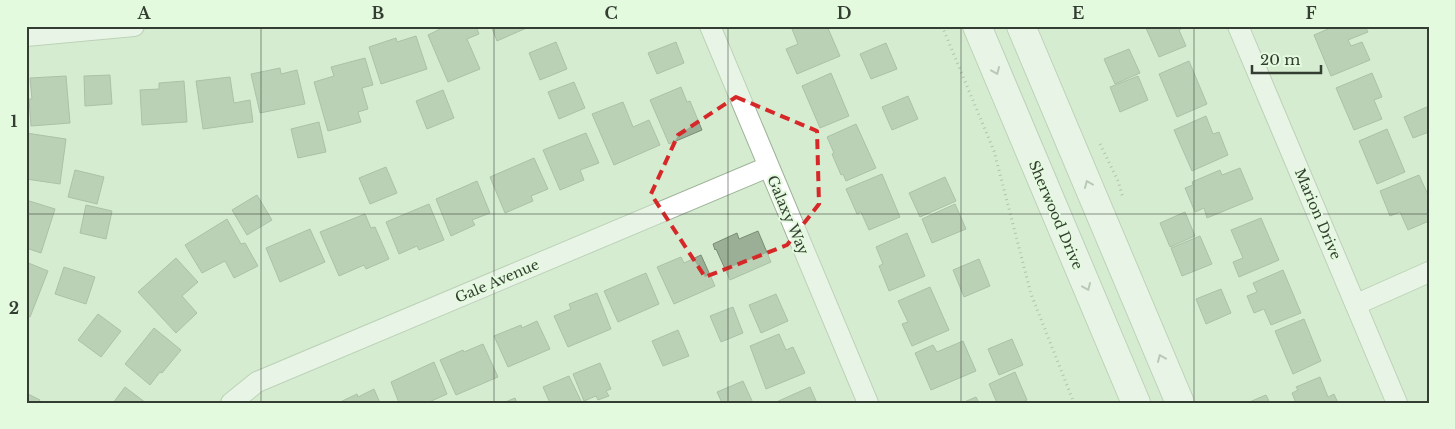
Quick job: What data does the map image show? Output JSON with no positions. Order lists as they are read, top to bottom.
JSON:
{
  "streets": {
    "main road": ["Sherwood Drive"],
    "street": ["Marion Drive", "Galaxy Way", "Gale Avenue"]
  },
  "crossings": [
    ["Galaxy Way", "Gale Avenue"]
  ],
  "scale_bar": "20 m",
  "grid": {
    "columns": [
      "A",
      "B",
      "C",
      "D",
      "E",
      "F"
    ],
    "rows": ["1", "2"]
  }
}
